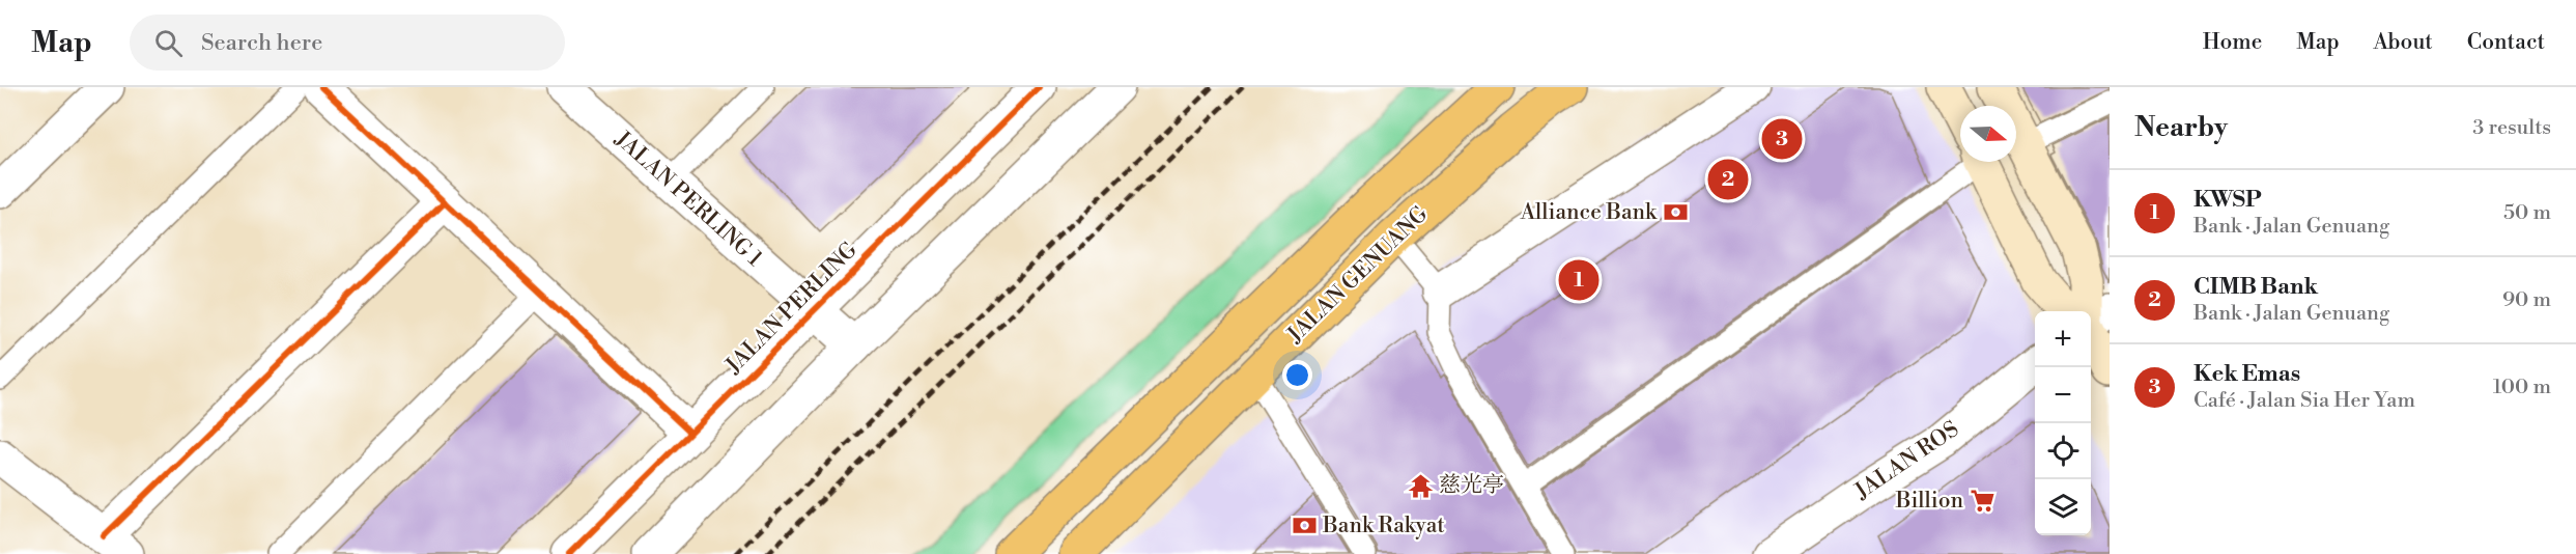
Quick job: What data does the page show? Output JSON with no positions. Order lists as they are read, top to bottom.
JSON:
{
  "streets": {
    "highway": ["JALAN GENUANG"],
    "street": ["JALAN PERLING 1", "JALAN PERLING", "JALAN ROS"]
  },
  "crossings": [
    ["JALAN PERLING 1", "JALAN PERLING"]
  ],
  "places": {
    "bank": ["Alliance Bank", "Bank Rakyat"],
    "temple": ["慈光亭"],
    "supermarket": ["Billion"]
  },
  "north": "right",
  "page": {
    "header": "Map",
    "search": "Search here",
    "nav": [
      "Home",
      "Map",
      "About",
      "Contact"
    ],
    "heading": ["Nearby", "3 results"],
    "pins": ["3", "2", "1"],
    "list": [
      {
        "mark": "1",
        "name": "KWSP",
        "note": "Bank · Jalan Genuang",
        "value": "50 m"
      },
      {
        "mark": "2",
        "name": "CIMB Bank",
        "note": "Bank · Jalan Genuang",
        "value": "90 m"
      },
      {
        "mark": "3",
        "name": "Kek Emas",
        "note": "Café · Jalan Sia Her Yam",
        "value": "100 m"
      }
    ],
    "map_buttons": ["+", "−"]
  }
}
